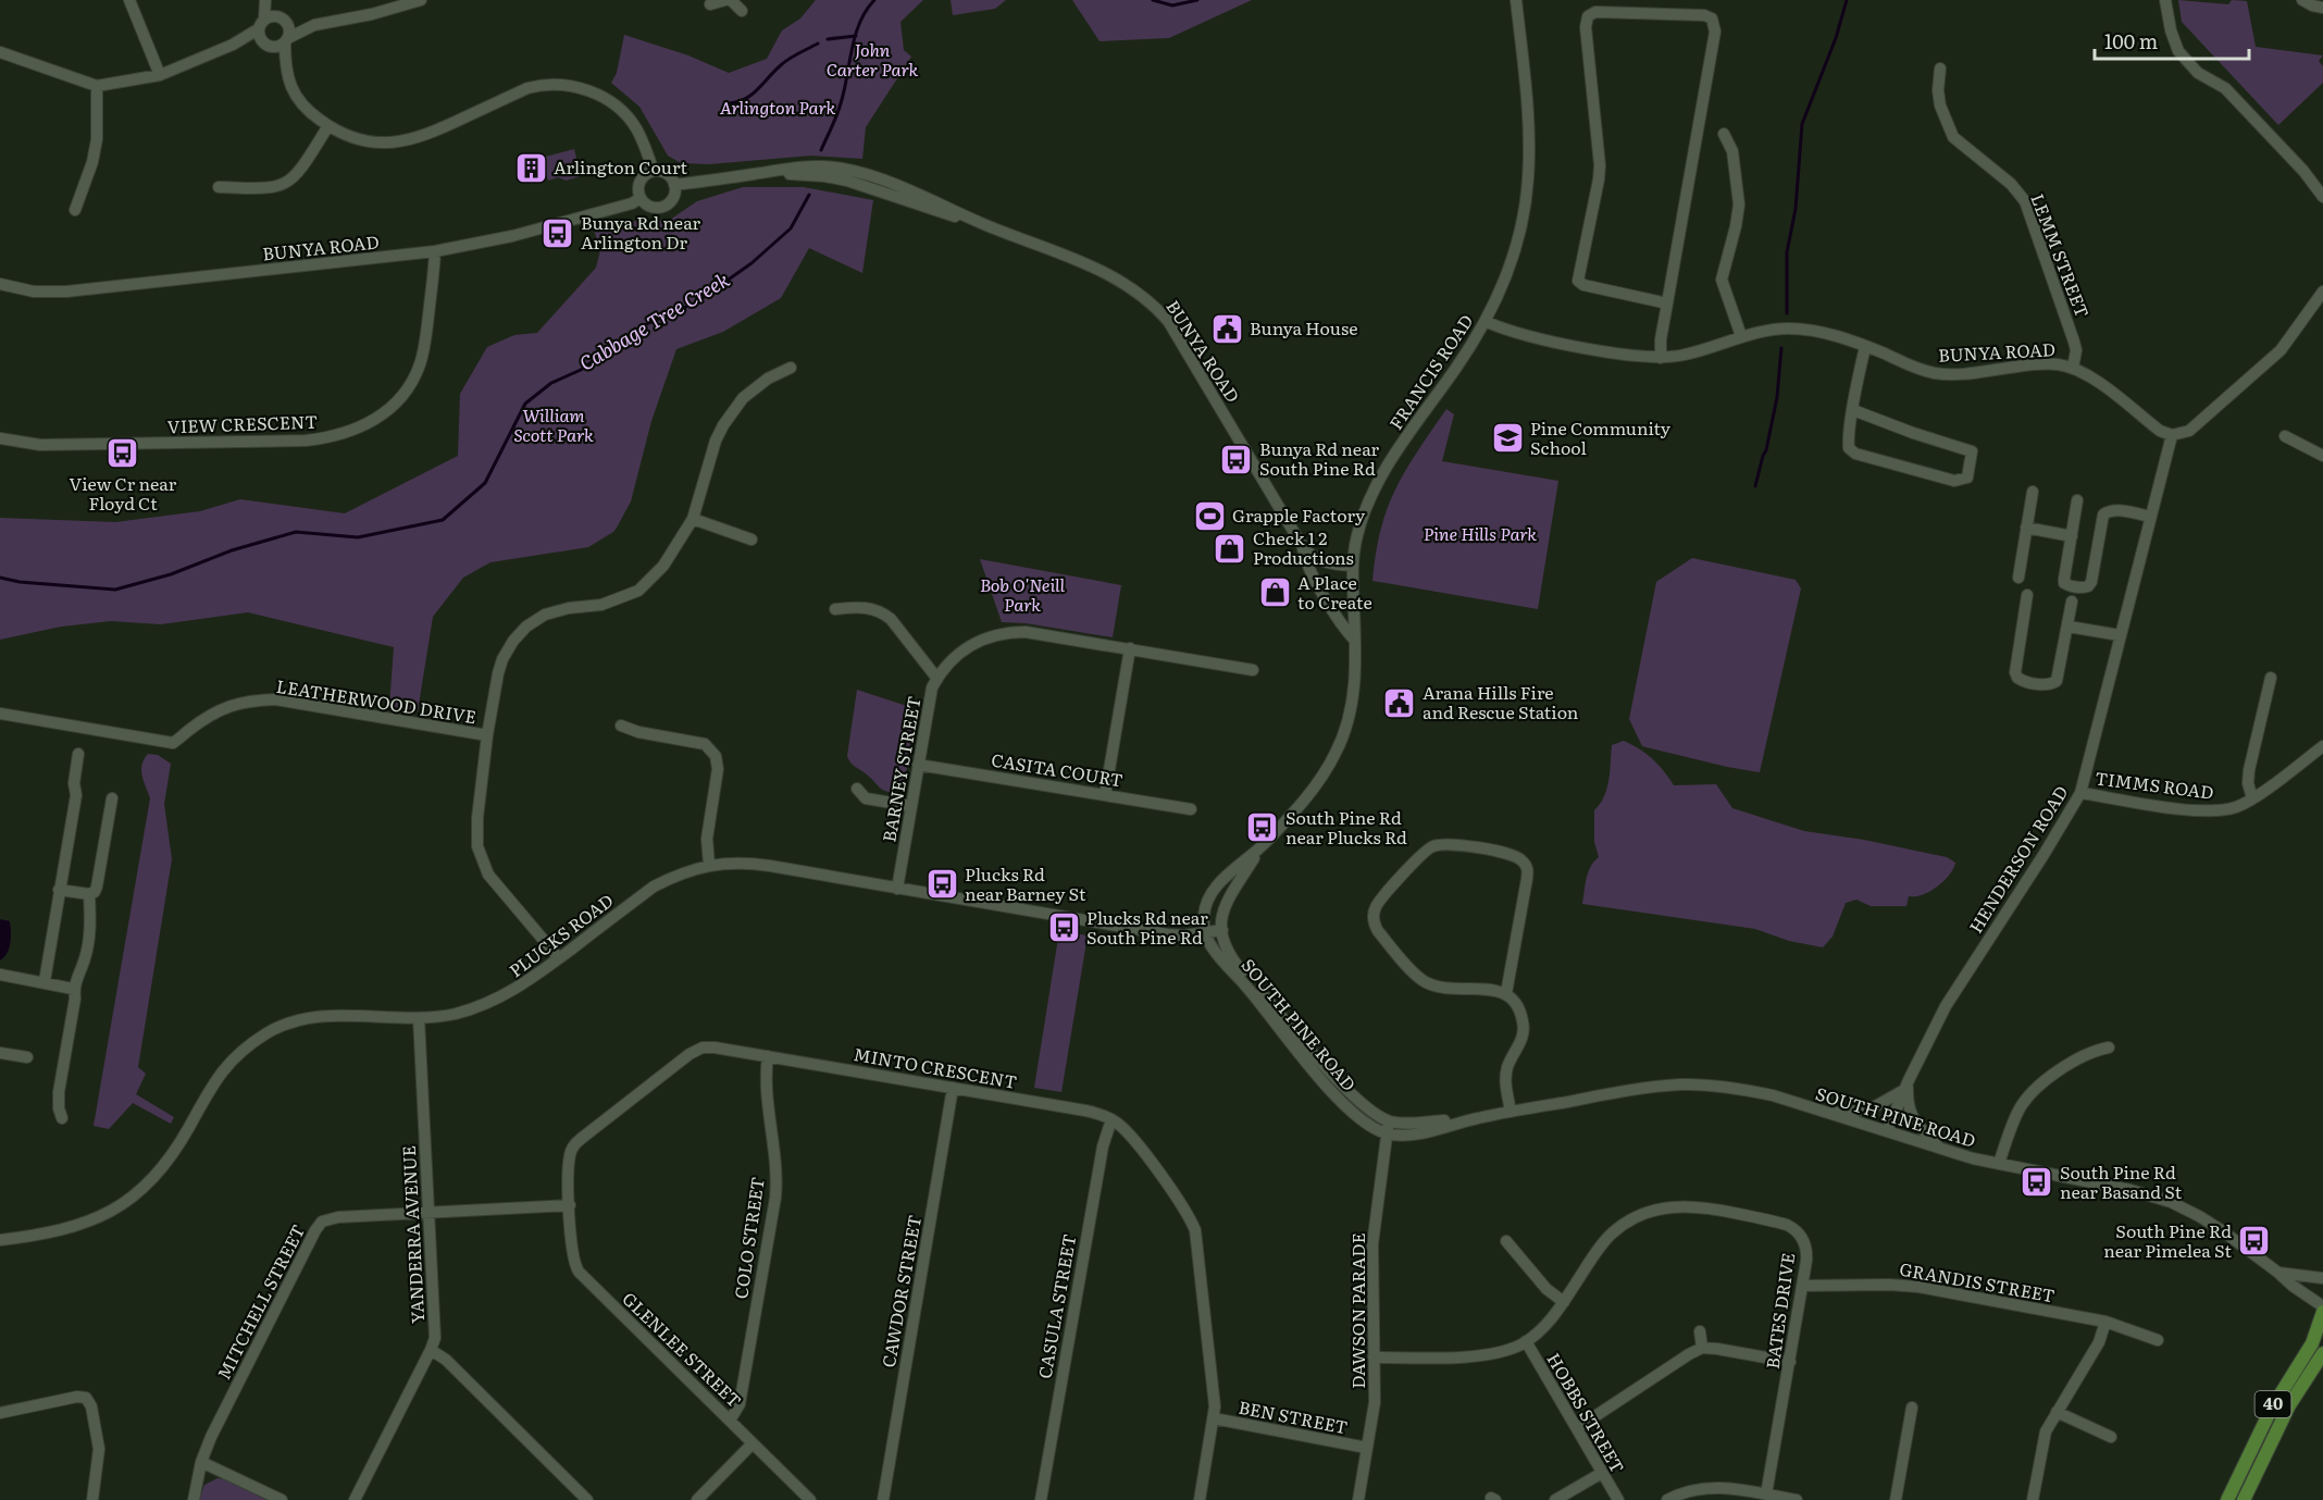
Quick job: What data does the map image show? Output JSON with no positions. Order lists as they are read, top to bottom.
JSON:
{
  "streets": {
    "main road": ["40"],
    "street": [
      "BUNYA ROAD",
      "LEMM STREET",
      "FRANCIS ROAD",
      "VIEW CRESCENT",
      "LEATHERWOOD DRIVE",
      "BARNEY STREET",
      "CASITA COURT",
      "TIMMS ROAD",
      "HENDERSON ROAD",
      "PLUCKS ROAD",
      "SOUTH PINE ROAD",
      "MINTO CRESCENT",
      "YANDERRA AVENUE",
      "COLO STREET",
      "GRANDIS STREET",
      "CAWDOR STREET",
      "MITCHELL STREET",
      "CASULA STREET",
      "DAWSON PARADE",
      "BATES DRIVE",
      "GLENLEE STREET",
      "HOBBS STREET",
      "BEN STREET"
    ]
  },
  "crossings": [
    ["BUNYA ROAD", "LEMM STREET"],
    ["BUNYA ROAD", "FRANCIS ROAD"],
    ["BUNYA ROAD", "VIEW CRESCENT"],
    ["BUNYA ROAD", "HENDERSON ROAD"],
    ["BUNYA ROAD", "SOUTH PINE ROAD"],
    ["FRANCIS ROAD", "SOUTH PINE ROAD"],
    ["BARNEY STREET", "CASITA COURT"],
    ["BARNEY STREET", "PLUCKS ROAD"],
    ["TIMMS ROAD", "HENDERSON ROAD"],
    ["HENDERSON ROAD", "SOUTH PINE ROAD"],
    ["PLUCKS ROAD", "SOUTH PINE ROAD"],
    ["PLUCKS ROAD", "YANDERRA AVENUE"],
    ["SOUTH PINE ROAD", "DAWSON PARADE"],
    ["MINTO CRESCENT", "COLO STREET"],
    ["MINTO CRESCENT", "CAWDOR STREET"],
    ["MINTO CRESCENT", "CASULA STREET"],
    ["MINTO CRESCENT", "GLENLEE STREET"],
    ["MINTO CRESCENT", "BEN STREET"],
    ["YANDERRA AVENUE", "MITCHELL STREET"],
    ["COLO STREET", "GLENLEE STREET"],
    ["GRANDIS STREET", "BATES DRIVE"],
    ["DAWSON PARADE", "BATES DRIVE"],
    ["DAWSON PARADE", "BEN STREET"],
    ["BATES DRIVE", "HOBBS STREET"]
  ],
  "water": ["Cabbage Tree Creek"],
  "parks": [
    "John Carter Park",
    "Arlington Park",
    "William Scott Park",
    "Pine Hills Park",
    "Bob O'Neill Park"
  ],
  "places": {
    "building": ["Arlington Court"],
    "bus stop": [
      "Bunya Rd near Arlington Dr",
      "View Cr near Floyd Ct",
      "Bunya Rd near South Pine Rd",
      "South Pine Rd near Plucks Rd",
      "Plucks Rd near Barney St",
      "Plucks Rd near South Pine Rd",
      "South Pine Rd near Basand St",
      "South Pine Rd near Pimelea St"
    ],
    "public building": ["Bunya House", "Arana Hills Fire and Rescue Station"],
    "school or university": ["Pine Community School"],
    "sports": ["Grapple Factory"],
    "shop": ["Check 1 2 Productions", "A Place to Create"]
  },
  "scale_bar": "100 m"
}
